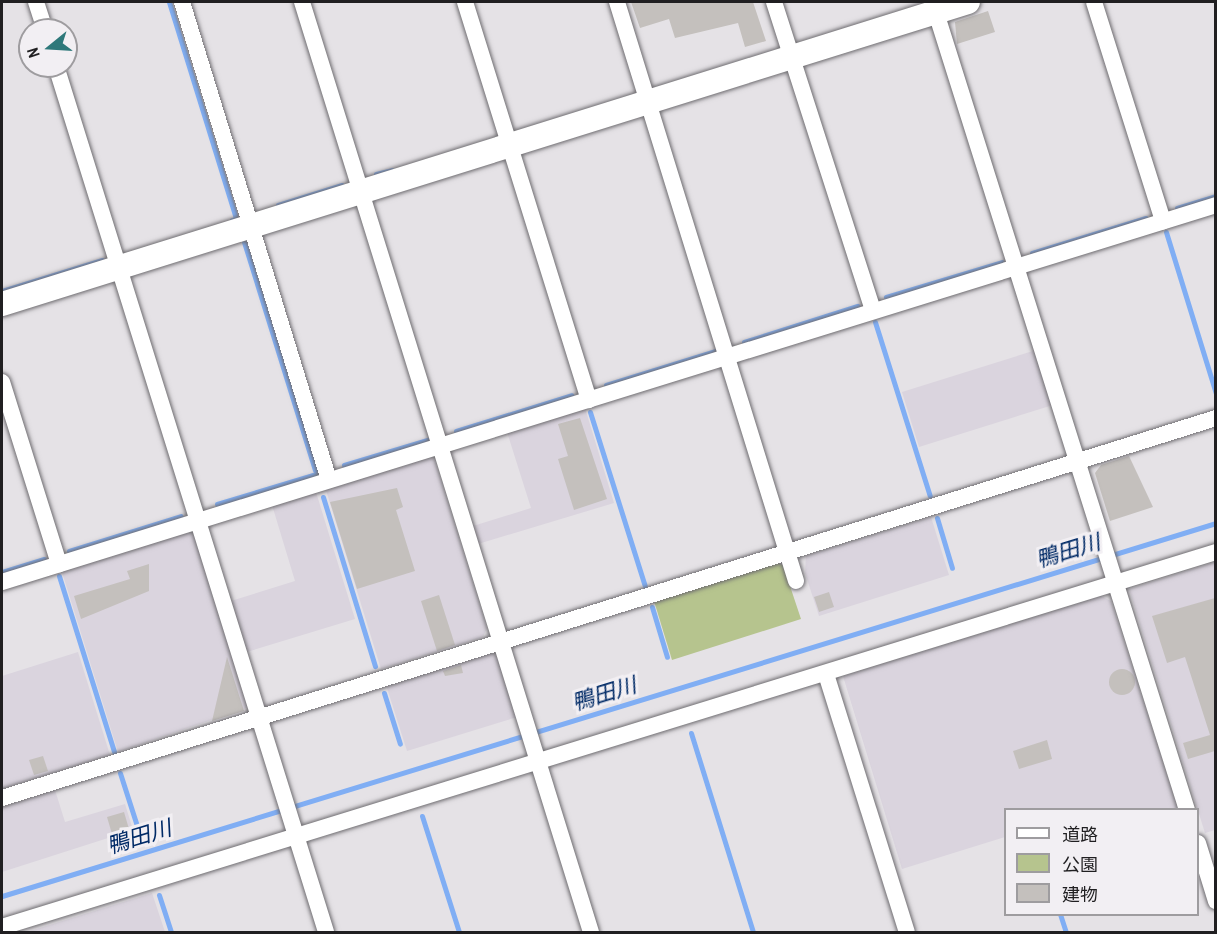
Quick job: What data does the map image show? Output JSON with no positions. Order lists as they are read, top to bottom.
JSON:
{
  "water": ["鴨田川"],
  "legend": ["道路", "公園", "建物"],
  "north": "left"
}
